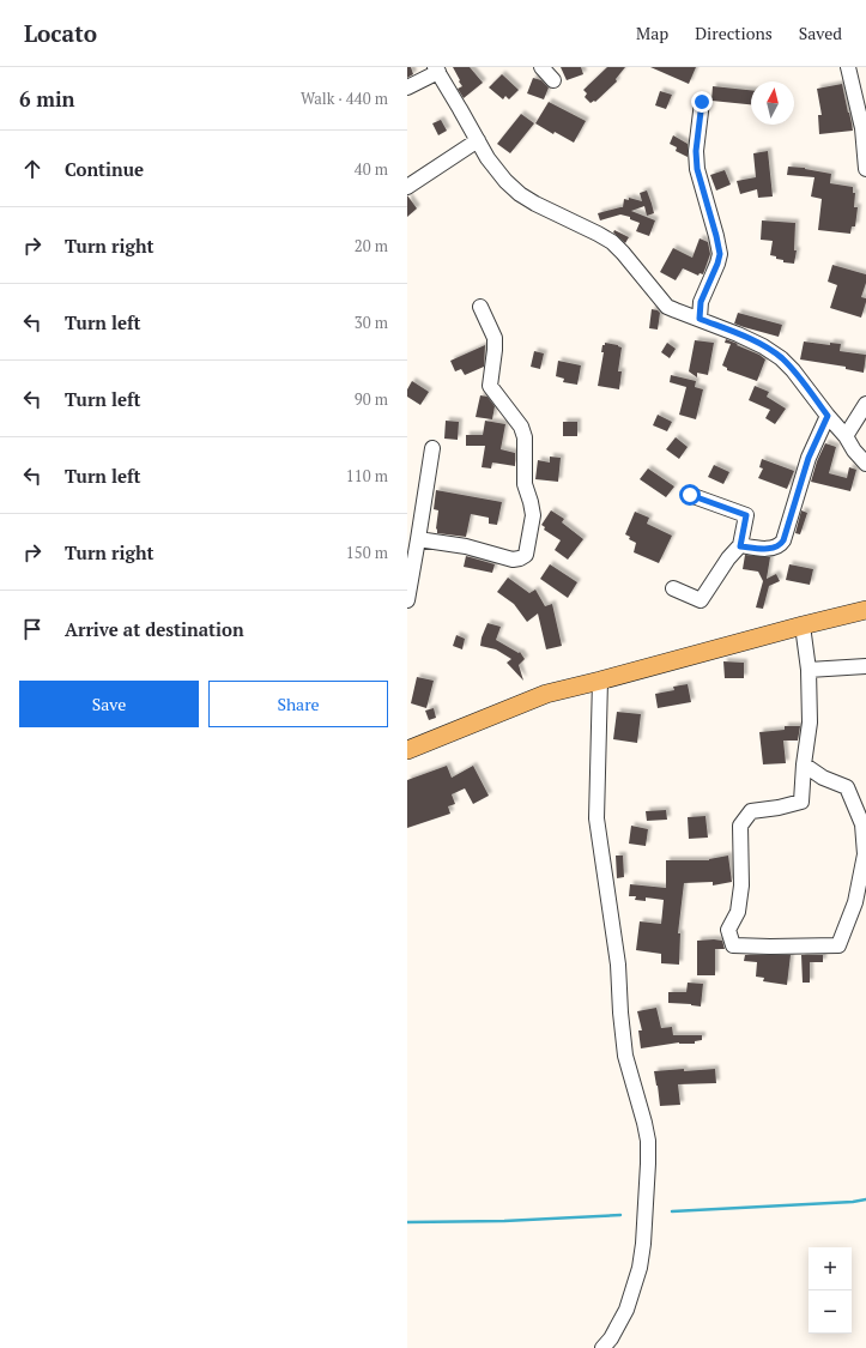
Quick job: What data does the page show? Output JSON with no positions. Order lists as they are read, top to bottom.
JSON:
{
  "north": "top",
  "page": {
    "header": "Locato",
    "nav": ["Map", "Directions", "Saved"],
    "heading": ["6 min", "Walk · 440 m"],
    "list": [
      ["Continue", "40 m"],
      ["Turn right", "20 m"],
      ["Turn left", "30 m"],
      ["Turn left", "90 m"],
      ["Turn left", "110 m"],
      ["Turn right", "150 m"],
      "Arrive at destination"
    ],
    "buttons": ["Save", "Share"],
    "map_buttons": ["+", "−"]
  }
}
